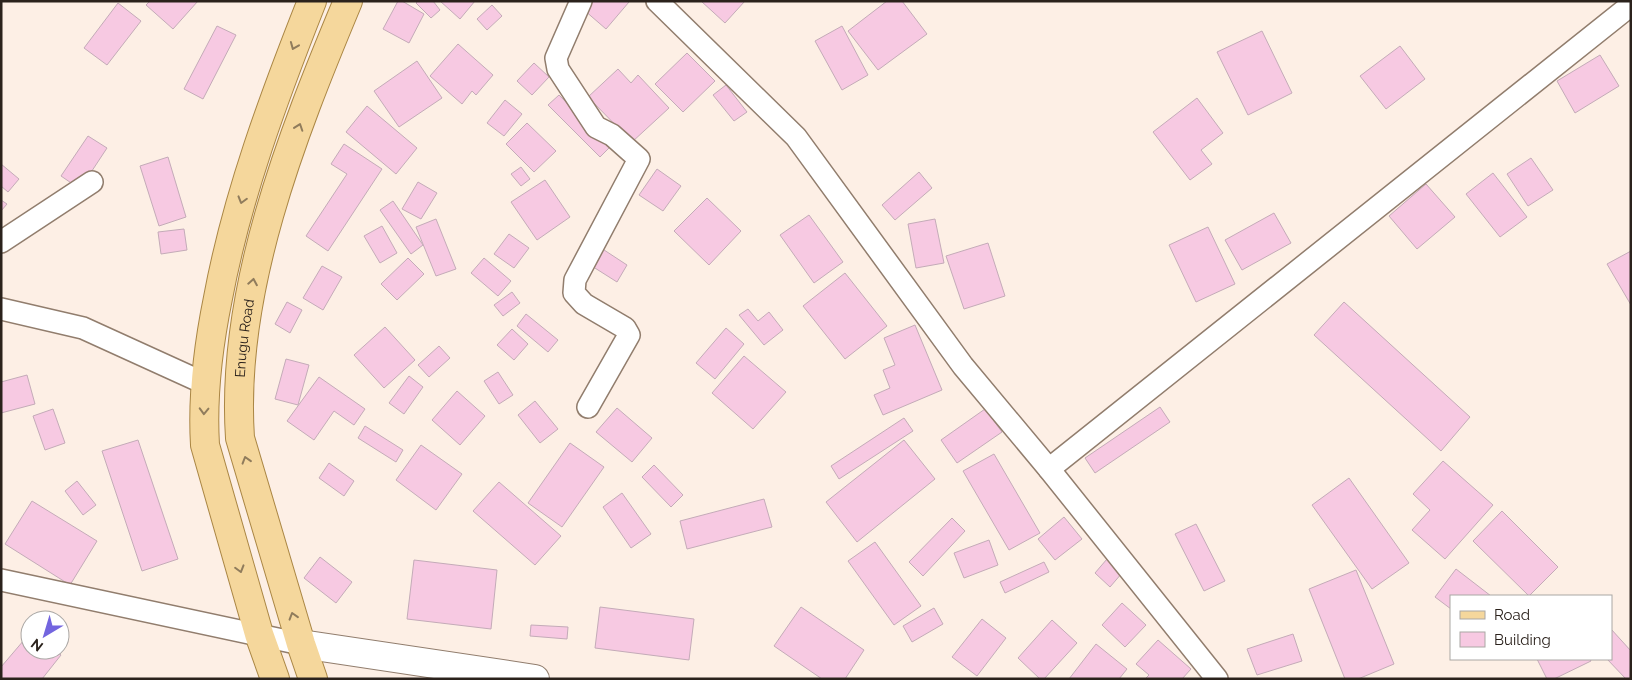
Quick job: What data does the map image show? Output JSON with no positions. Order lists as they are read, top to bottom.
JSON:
{
  "streets": {
    "main road": ["Enugu Road"]
  },
  "legend": ["Road", "Building"],
  "north": "bottom left"
}
